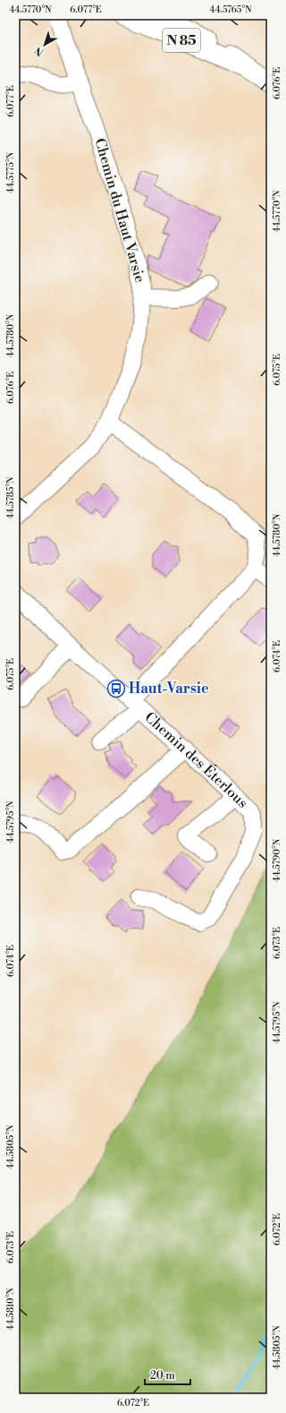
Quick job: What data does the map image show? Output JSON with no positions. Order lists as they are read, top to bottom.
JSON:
{
  "streets": {
    "main road": ["N 85"],
    "street": ["Chemin du Haut Varsie", "Chemin des Éterlous"]
  },
  "places": {
    "bus stop": ["Haut-Varsie"]
  },
  "scale_bar": "20 m",
  "north": "bottom left",
  "coordinates": [
    "44.5770°N",
    "6.077°E",
    "44.5765°N",
    "6.076°E",
    "44.5775°N",
    "44.5780°N",
    "6.075°E",
    "44.5785°N",
    "6.074°E",
    "44.5795°N",
    "44.5790°N",
    "6.073°E",
    "44.5805°N",
    "6.072°E",
    "44.5810°N"
  ]
}
